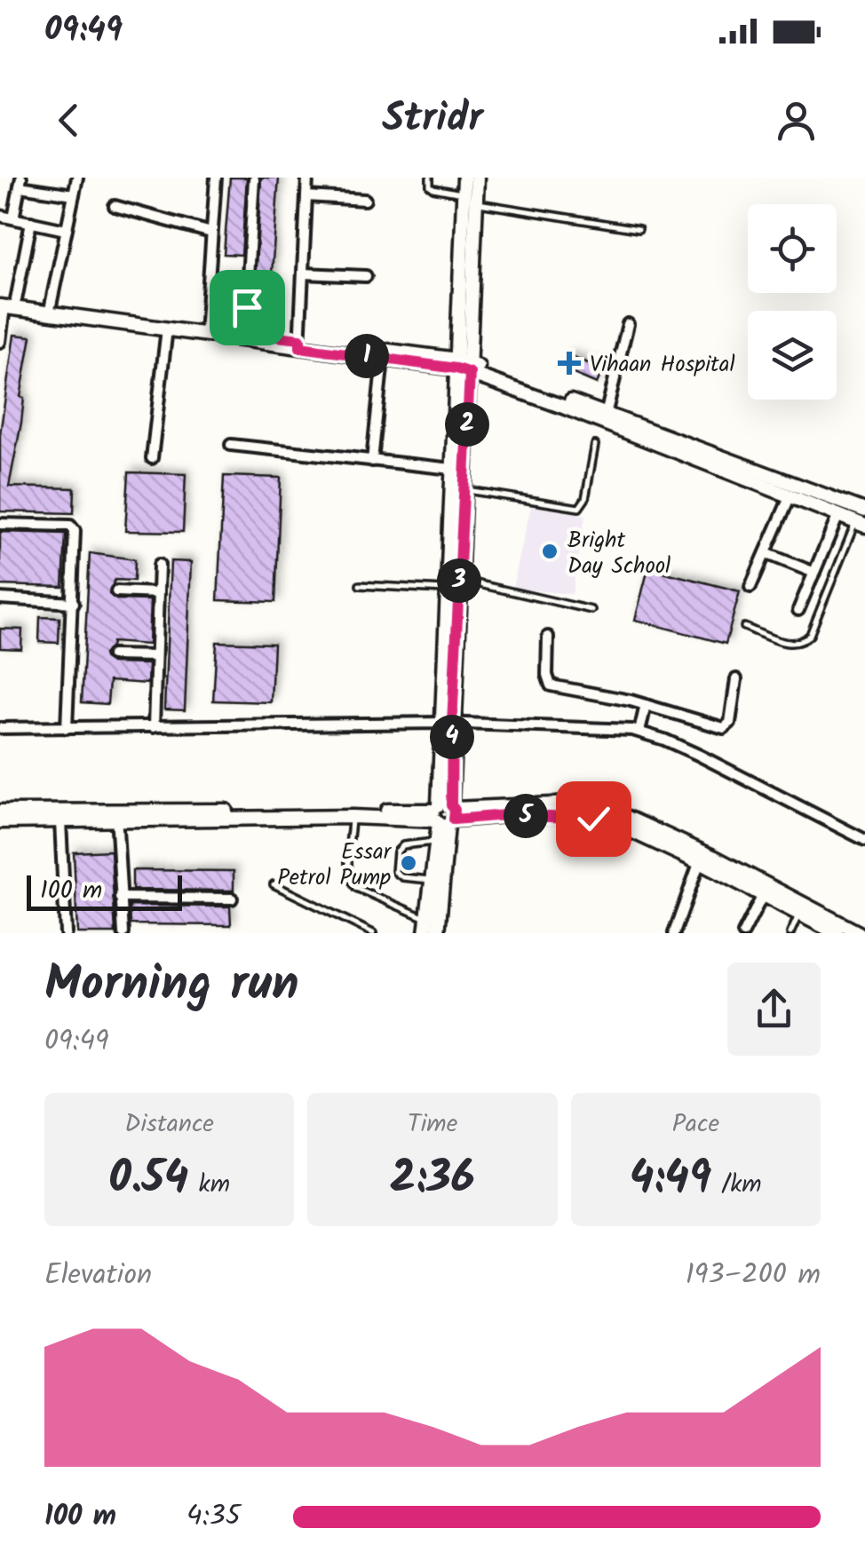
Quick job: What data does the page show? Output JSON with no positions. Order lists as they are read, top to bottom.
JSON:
{
  "places": {
    "health": ["Vihaan Hospital"],
    "other": ["Bright Day School", "Essar Petrol Pump"]
  },
  "scale_bar": "100 m",
  "page": {
    "status": "09:49",
    "header": "Stridr",
    "pins": [
      "1",
      "2",
      "3",
      "4",
      "5"
    ],
    "scale": "100 m",
    "heading": ["Morning run", "09:49"],
    "stats": [
      ["Distance", "0.54 km"],
      ["Time", "2:36"],
      ["Pace", "4:49 /km"]
    ],
    "chart": ["Elevation", "193–200 m"],
    "list": [
      {
        "name": "100 m",
        "note": "4:35"
      }
    ]
  }
}
